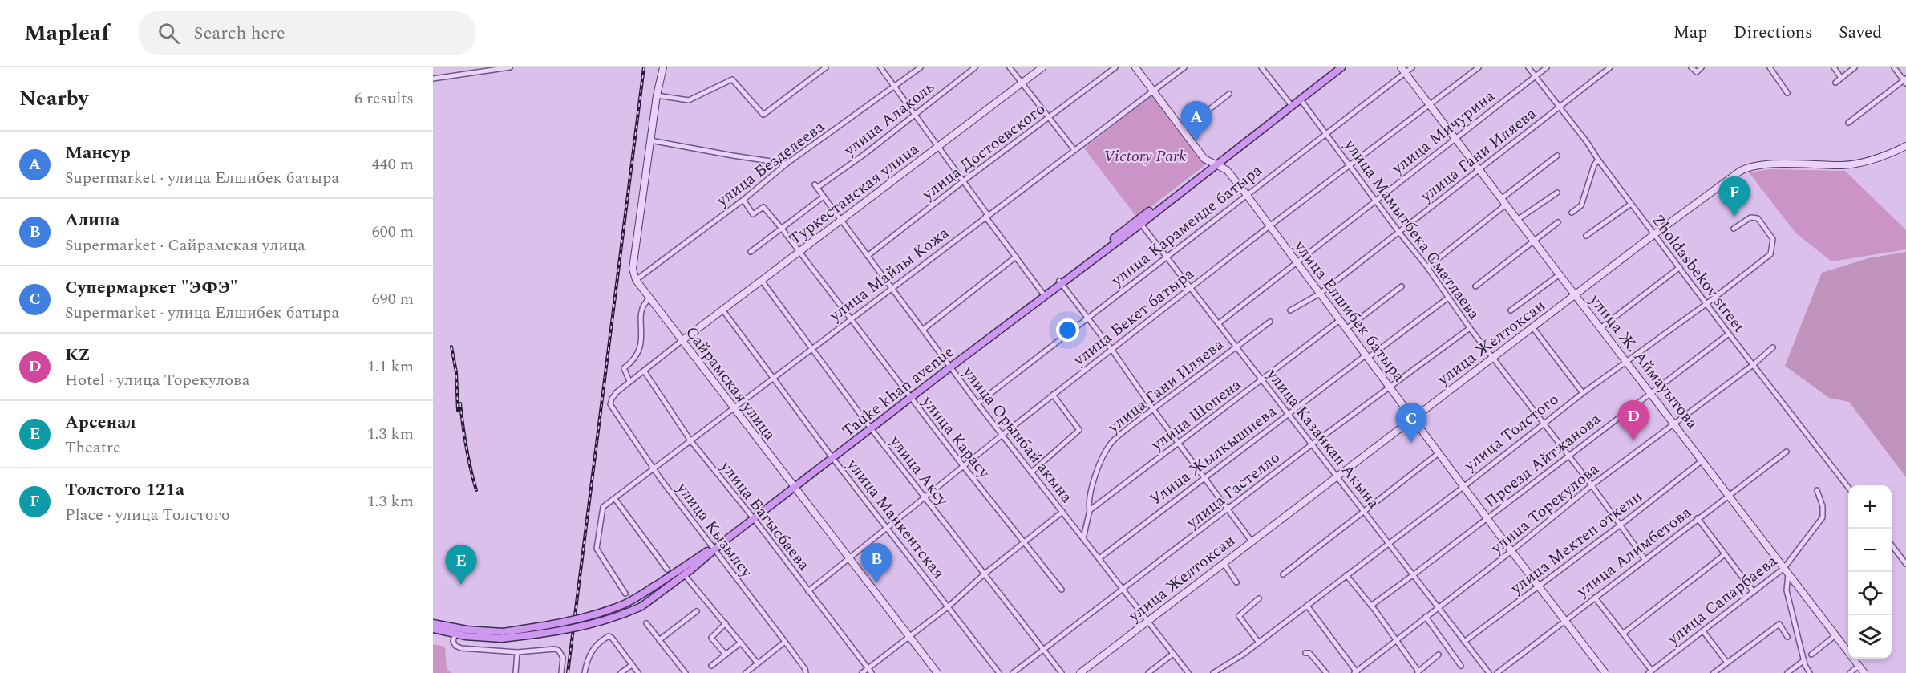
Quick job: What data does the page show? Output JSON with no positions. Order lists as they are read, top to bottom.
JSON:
{
  "streets": {
    "main road": ["Tauke khan avenue"],
    "street": [
      "улица Алаколь",
      "улица Мичурина",
      "улица Достоевского",
      "улица Гани Иляева",
      "улица Безделеева",
      "Туркестанская улица",
      "улица Караменде батыра",
      "улица Мамытбека Сматлаева",
      "Zholdasbekov street",
      "улица Майлы Кожа",
      "улица Елшибек батыра",
      "улица Бекет батыра",
      "улица Желтоксан",
      "улица Ж. Аймауытова",
      "Сайрамская улица",
      "улица Шопена",
      "улица Толстого",
      "улица Орынбай акына",
      "улица Карасу",
      "улица Казанкап Акына",
      "Улица Жылкышиева",
      "Проезд Айтжанова",
      "улица Аксу",
      "улица Гастелло",
      "улица Торекулова",
      "улица Багысбаева",
      "улица Манкентская",
      "улица Кызылсу",
      "улица Мектеп откели",
      "улица Алимбетова",
      "улица Сапарбаева"
    ]
  },
  "crossings": [
    ["улица Алаколь", "улица Орынбай акына"],
    ["улица Мичурина", "улица Мамытбека Сматлаева"],
    ["улица Мичурина", "Zholdasbekov street"],
    ["улица Мичурина", "улица Елшибек батыра"],
    ["улица Мичурина", "улица Ж. Аймауытова"],
    ["улица Мичурина", "улица Казанкап Акына"],
    ["улица Достоевского", "улица Орынбай акына"],
    ["улица Гани Иляева", "улица Мамытбека Сматлаева"],
    ["улица Гани Иляева", "Zholdasbekov street"],
    ["улица Гани Иляева", "улица Елшибек батыра"],
    ["улица Гани Иляева", "улица Ж. Аймауытова"],
    ["улица Гани Иляева", "улица Шопена"],
    ["улица Гани Иляева", "улица Казанкап Акына"],
    ["улица Безделеева", "Сайрамская улица"],
    ["улица Безделеева", "улица Карасу"],
    ["Туркестанская улица", "Сайрамская улица"],
    ["Туркестанская улица", "улица Орынбай акына"],
    ["Туркестанская улица", "улица Карасу"],
    ["Туркестанская улица", "улица Аксу"],
    ["Туркестанская улица", "улица Манкентская"],
    ["улица Караменде батыра", "улица Мамытбека Сматлаева"],
    ["улица Караменде батыра", "улица Елшибек батыра"],
    ["улица Караменде батыра", "улица Ж. Аймауытова"],
    ["улица Караменде батыра", "улица Орынбай акына"],
    ["улица Караменде батыра", "улица Казанкап Акына"],
    ["улица Мамытбека Сматлаева", "улица Бекет батыра"],
    ["улица Мамытбека Сматлаева", "улица Желтоксан"],
    ["улица Мамытбека Сматлаева", "Tauke khan avenue"],
    ["улица Мамытбека Сматлаева", "улица Толстого"],
    ["улица Мамытбека Сматлаева", "Проезд Айтжанова"],
    ["улица Мамытбека Сматлаева", "улица Гастелло"],
    ["улица Мамытбека Сматлаева", "улица Торекулова"],
    ["улица Мамытбека Сматлаева", "улица Мектеп откели"],
    ["улица Мамытбека Сматлаева", "улица Алимбетова"],
    ["Zholdasbekov street", "улица Желтоксан"],
    ["Zholdasbekov street", "улица Толстого"],
    ["Zholdasbekov street", "Проезд Айтжанова"],
    ["Zholdasbekov street", "улица Торекулова"],
    ["улица Майлы Кожа", "улица Елшибек батыра"],
    ["улица Майлы Кожа", "Сайрамская улица"],
    ["улица Майлы Кожа", "улица Орынбай акына"],
    ["улица Майлы Кожа", "улица Карасу"],
    ["улица Майлы Кожа", "улица Аксу"],
    ["улица Майлы Кожа", "улица Багысбаева"],
    ["улица Майлы Кожа", "улица Манкентская"],
    ["улица Майлы Кожа", "улица Кызылсу"],
    ["улица Елшибек батыра", "улица Бекет батыра"],
    ["улица Елшибек батыра", "улица Желтоксан"],
    ["улица Елшибек батыра", "Tauke khan avenue"],
    ["улица Елшибек батыра", "улица Шопена"],
    ["улица Елшибек батыра", "улица Толстого"],
    ["улица Елшибек батыра", "Улица Жылкышиева"],
    ["улица Елшибек батыра", "Проезд Айтжанова"],
    ["улица Елшибек батыра", "улица Гастелло"],
    ["улица Елшибек батыра", "улица Торекулова"],
    ["улица Елшибек батыра", "улица Мектеп откели"],
    ["улица Елшибек батыра", "улица Алимбетова"],
    ["улица Бекет батыра", "улица Ж. Аймауытова"],
    ["улица Бекет батыра", "Сайрамская улица"],
    ["улица Бекет батыра", "улица Орынбай акына"],
    ["улица Бекет батыра", "улица Карасу"],
    ["улица Бекет батыра", "улица Казанкап Акына"],
    ["улица Бекет батыра", "улица Аксу"],
    ["улица Бекет батыра", "улица Багысбаева"],
    ["улица Бекет батыра", "улица Манкентская"],
    ["улица Желтоксан", "улица Ж. Аймауытова"],
    ["улица Желтоксан", "улица Орынбай акына"],
    ["улица Желтоксан", "улица Казанкап Акына"],
    ["улица Ж. Аймауытова", "улица Толстого"],
    ["улица Ж. Аймауытова", "Проезд Айтжанова"],
    ["улица Ж. Аймауытова", "улица Торекулова"],
    ["улица Ж. Аймауытова", "улица Мектеп откели"],
    ["улица Ж. Аймауытова", "улица Алимбетова"],
    ["улица Ж. Аймауытова", "улица Сапарбаева"],
    ["Сайрамская улица", "Tauke khan avenue"],
    ["Tauke khan avenue", "улица Орынбай акына"],
    ["Tauke khan avenue", "улица Карасу"],
    ["Tauke khan avenue", "улица Казанкап Акына"],
    ["Tauke khan avenue", "улица Аксу"],
    ["Tauke khan avenue", "улица Багысбаева"],
    ["Tauke khan avenue", "улица Манкентская"],
    ["Tauke khan avenue", "улица Кызылсу"],
    ["улица Шопена", "улица Казанкап Акына"],
    ["улица Толстого", "улица Казанкап Акына"],
    ["улица Орынбай акына", "Улица Жылкышиева"],
    ["улица Орынбай акына", "улица Гастелло"],
    ["улица Казанкап Акына", "Улица Жылкышиева"],
    ["улица Казанкап Акына", "Проезд Айтжанова"],
    ["улица Казанкап Акына", "улица Гастелло"],
    ["улица Казанкап Акына", "улица Торекулова"],
    ["улица Казанкап Акына", "улица Мектеп откели"],
    ["улица Аксу", "улица Гастелло"]
  ],
  "parks": ["Victory Park"],
  "page": {
    "header": "Mapleaf",
    "search": "Search here",
    "nav": ["Map", "Directions", "Saved"],
    "heading": ["Nearby", "6 results"],
    "pins": [
      "A",
      "F",
      "D",
      "C",
      "B",
      "E"
    ],
    "list": [
      {
        "mark": "A",
        "name": "Мансур",
        "note": "Supermarket · улица Елшибек батыра",
        "value": "440 m"
      },
      {
        "mark": "B",
        "name": "Алина",
        "note": "Supermarket · Сайрамская улица",
        "value": "600 m"
      },
      {
        "mark": "C",
        "name": "Супермаркет \"ЭФЭ\"",
        "note": "Supermarket · улица Елшибек батыра",
        "value": "690 m"
      },
      {
        "mark": "D",
        "name": "KZ",
        "note": "Hotel · улица Торекулова",
        "value": "1.1 km"
      },
      {
        "mark": "E",
        "name": "Арсенал",
        "note": "Theatre",
        "value": "1.3 km"
      },
      {
        "mark": "F",
        "name": "Толстого 121а",
        "note": "Place · улица Толстого",
        "value": "1.3 km"
      }
    ],
    "map_buttons": ["+", "−"]
  }
}
